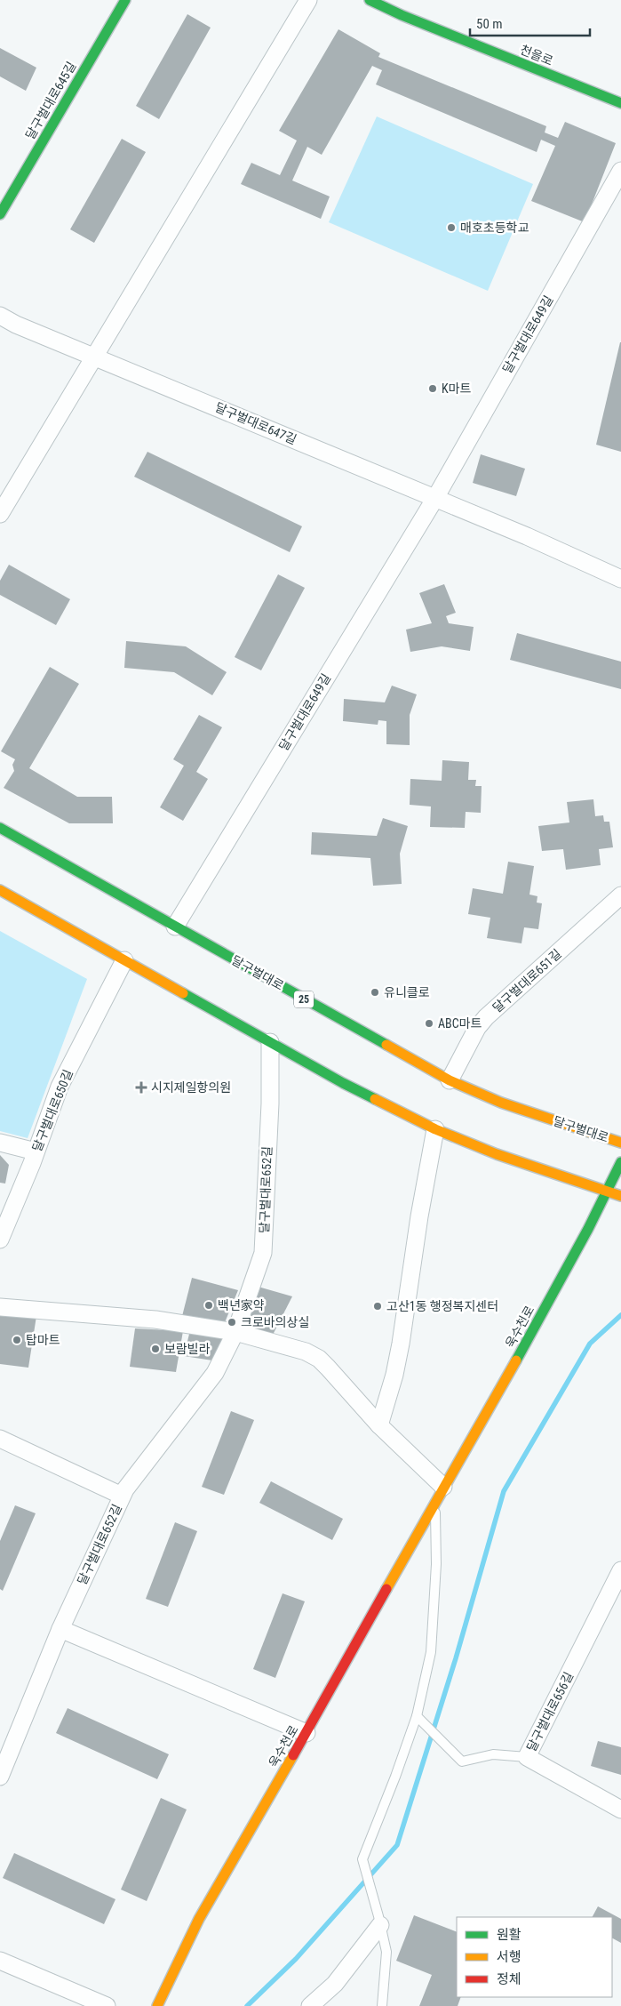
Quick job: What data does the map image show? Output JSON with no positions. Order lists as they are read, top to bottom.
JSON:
{
  "streets": {
    "main road": [
      "천을로",
      "달구벌대로645길",
      "달구벌대로",
      "25",
      "욱수천로"
    ],
    "street": [
      "달구벌대로649길",
      "달구벌대로647길",
      "달구벌대로651길",
      "달구벌대로650길",
      "달구벌대로652길",
      "달구벌대로656길"
    ]
  },
  "crossings": [
    ["달구벌대로649길", "달구벌대로647길"],
    ["달구벌대로649길", "달구벌대로"],
    ["달구벌대로", "달구벌대로651길"]
  ],
  "places": {
    "other": [
      "매호초등학교",
      "K마트",
      "유니클로",
      "ABC마트",
      "백년家약",
      "고산1동 행정복지센터",
      "크로바의상실",
      "탑마트",
      "보람빌라"
    ],
    "health": ["시지제일항의원"]
  },
  "legend": ["원활", "서행", "정체"],
  "scale_bar": "50 m"
}
